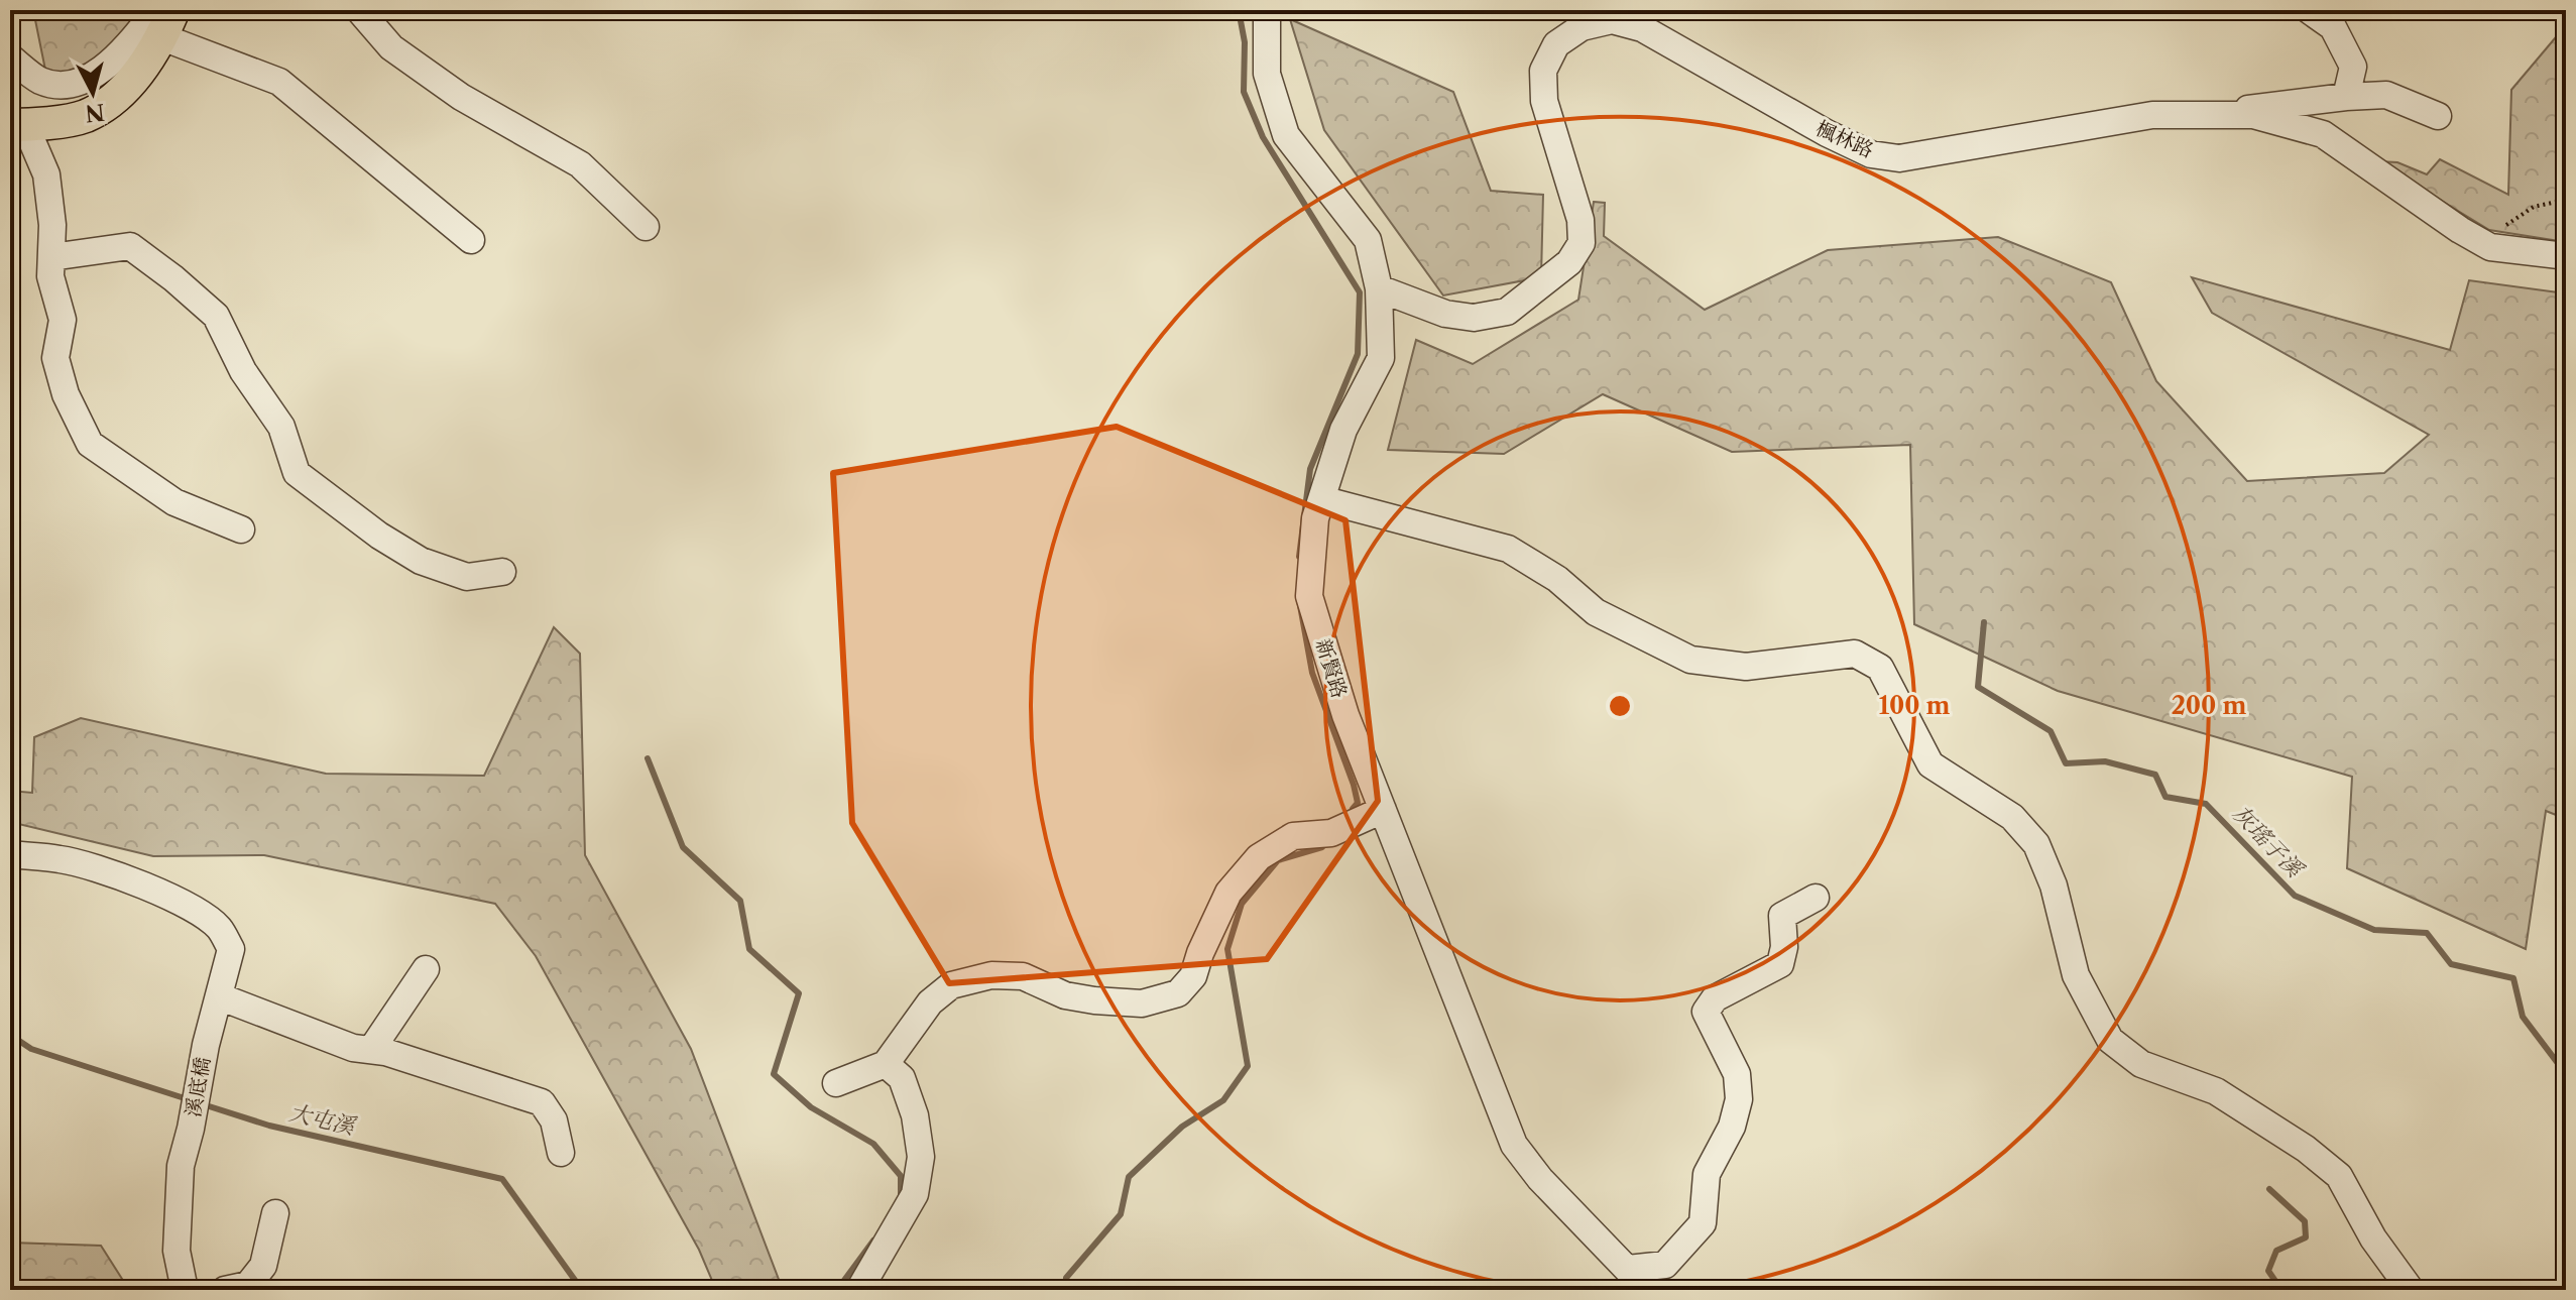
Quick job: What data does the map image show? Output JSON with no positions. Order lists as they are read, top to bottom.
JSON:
{
  "streets": {
    "street": ["楓林路", "新賢路", "溪底橋"]
  },
  "crossings": [
    ["楓林路", "新賢路"]
  ],
  "water": ["灰瑤子溪", "大屯溪"],
  "north": "bottom",
  "rings": ["100 m", "200 m"]
}
